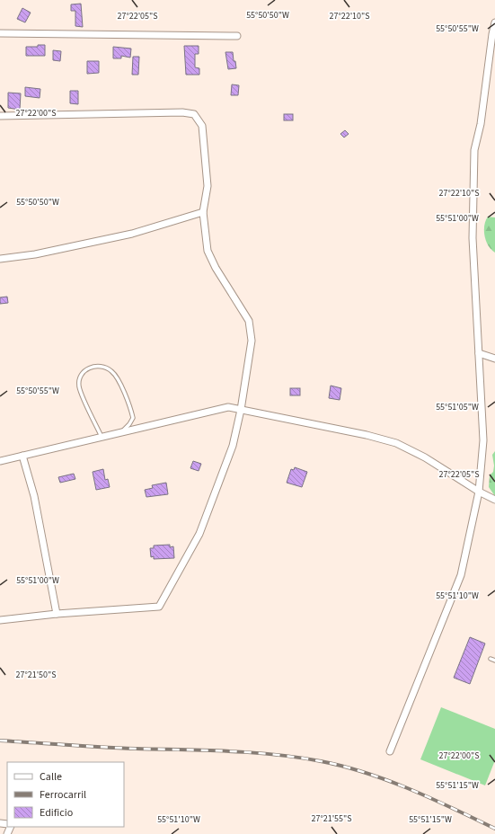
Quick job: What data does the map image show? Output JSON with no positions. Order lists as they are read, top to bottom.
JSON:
{
  "legend": ["Calle", "Ferrocarril", "Edificio"],
  "coordinates": [
    "55°50'50\"W",
    "27°22'05\"S",
    "27°22'10\"S",
    "55°50'55\"W",
    "27°22'00\"S",
    "55°51'00\"W",
    "55°51'05\"W",
    "55°51'10\"W",
    "27°21'50\"S",
    "55°51'15\"W",
    "27°21'55\"S"
  ]
}
